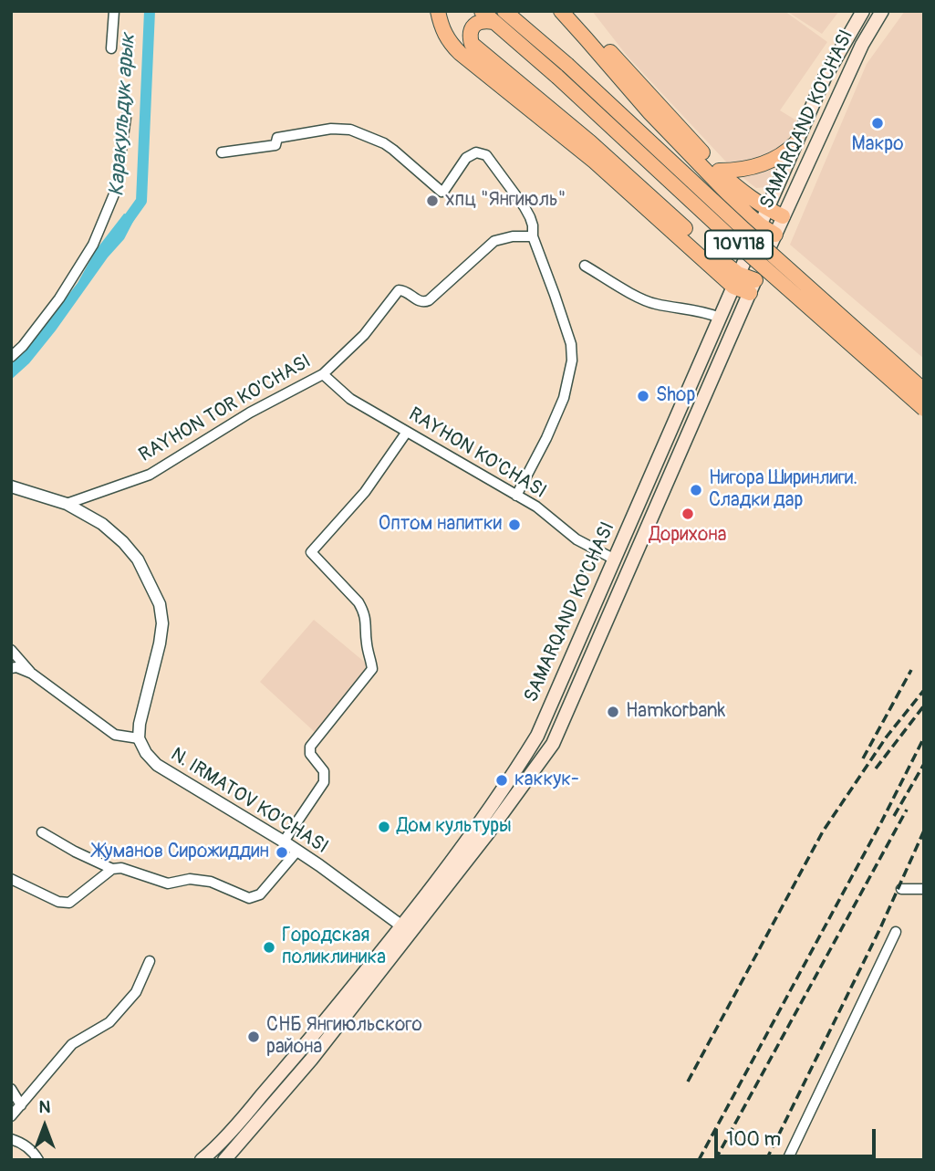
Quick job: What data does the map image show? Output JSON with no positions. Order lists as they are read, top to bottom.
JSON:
{
  "streets": {
    "main road": ["SAMARQAND KO'CHASI", "10V118"],
    "street": ["RAYHON TOR KO'CHASI", "RAYHON KO'CHASI", "N. IRMATOV KO'CHASI"]
  },
  "crossings": [
    ["SAMARQAND KO'CHASI", "RAYHON KO'CHASI"],
    ["SAMARQAND KO'CHASI", "N. IRMATOV KO'CHASI"],
    ["RAYHON TOR KO'CHASI", "RAYHON KO'CHASI"]
  ],
  "water": ["Каракульдук арык"],
  "places": [
    "Макро",
    "хпц \"Янгиюль\"",
    "Shop",
    "Нигора Ширинлиги. Сладки дар",
    "Дорихона",
    "Оптом напитки",
    "Hamkorbank",
    "каккук-",
    "Дом культуры",
    "Жуманов Сирожиддин",
    "Городская поликлиника",
    "СНБ Янгиюльского района"
  ],
  "scale_bar": "100 m",
  "north": "top"
}
